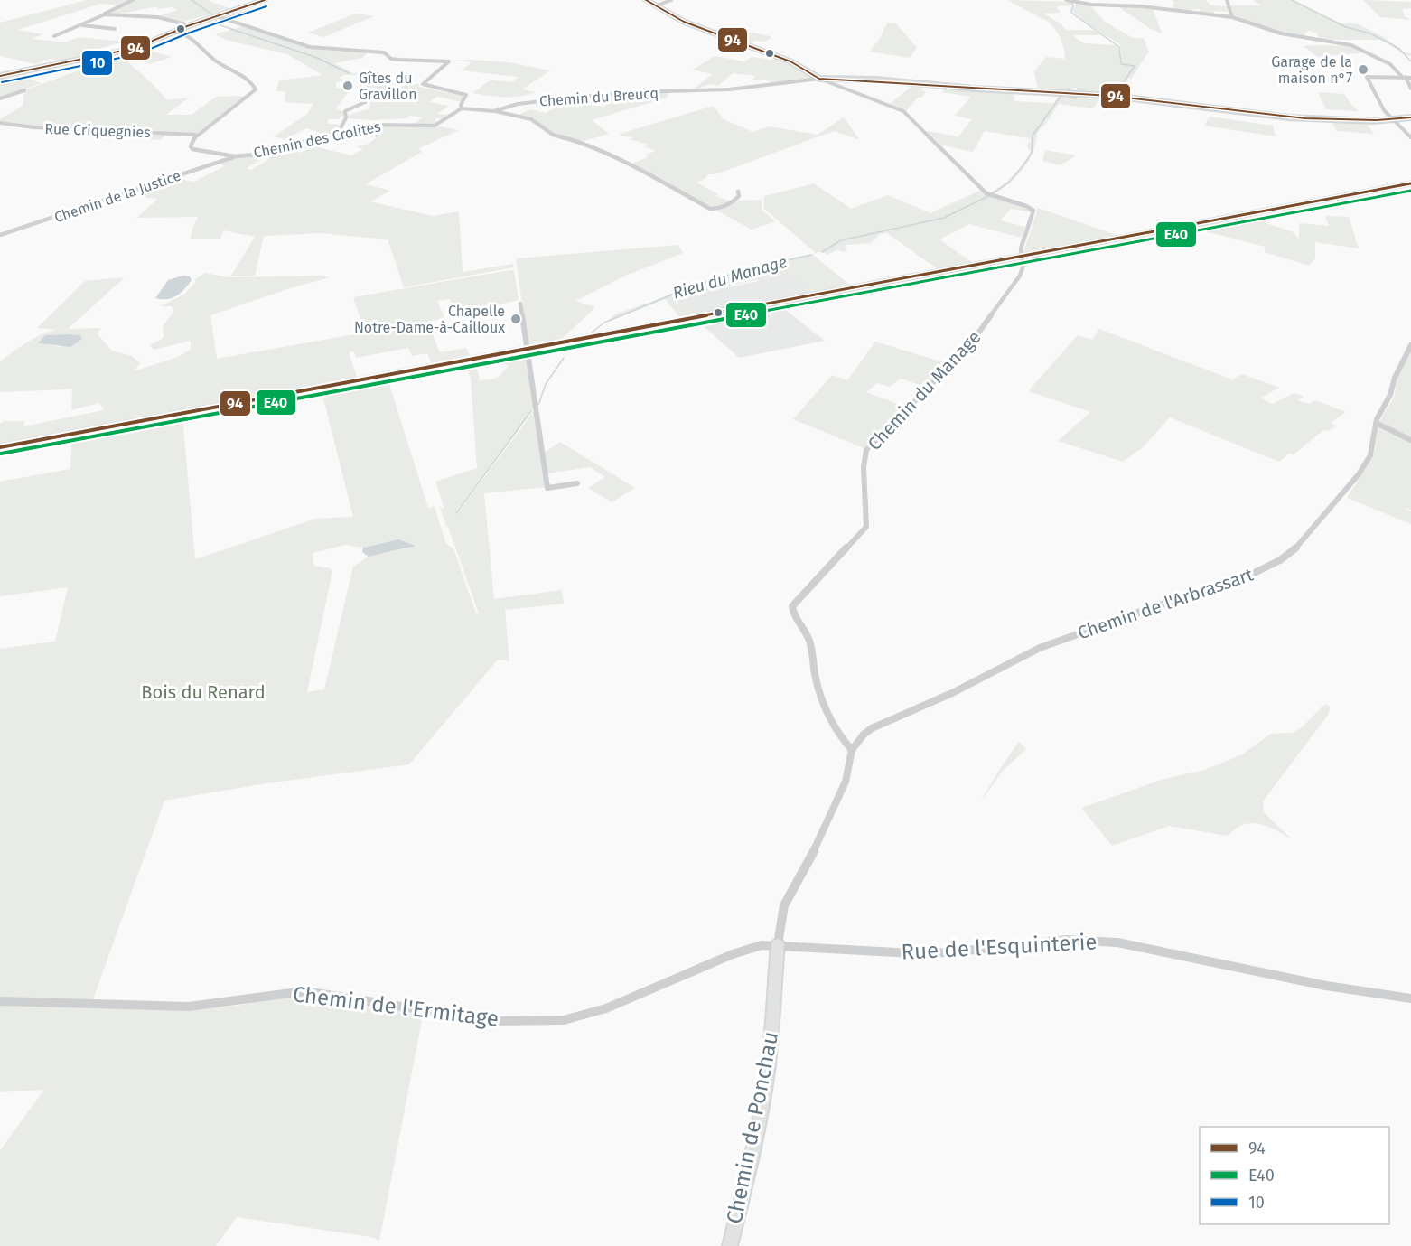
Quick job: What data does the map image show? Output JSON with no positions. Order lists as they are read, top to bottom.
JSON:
{
  "streets": {
    "street": [
      "Chemin du Breucq",
      "Rue Criquegnies",
      "Chemin des Crolites",
      "Chemin de la Justice",
      "Chemin du Manage",
      "Chemin de l'Arbrassart",
      "Rue de l'Esquinterie",
      "Chemin de l'Ermitage",
      "Chemin de Ponchau"
    ]
  },
  "crossings": [
    ["Chemin du Breucq", "Chemin des Crolites"],
    ["Chemin du Breucq", "Chemin du Manage"],
    ["Rue Criquegnies", "Chemin des Crolites"],
    ["Chemin des Crolites", "Chemin de la Justice"],
    ["Chemin du Manage", "Chemin de l'Arbrassart"],
    ["Rue de l'Esquinterie", "Chemin de l'Ermitage"],
    ["Rue de l'Esquinterie", "Chemin de Ponchau"],
    ["Chemin de l'Ermitage", "Chemin de Ponchau"]
  ],
  "water": ["Rieu du Manage"],
  "parks": ["Bois du Renard"],
  "places": ["Garage de la maison n°7", "Gîtes du Gravillon", "Chapelle Notre-Dame-à-Cailloux"],
  "lines": ["transit line 94", "transit line 10", "transit line E40"],
  "legend": ["94", "E40", "10"]
}
